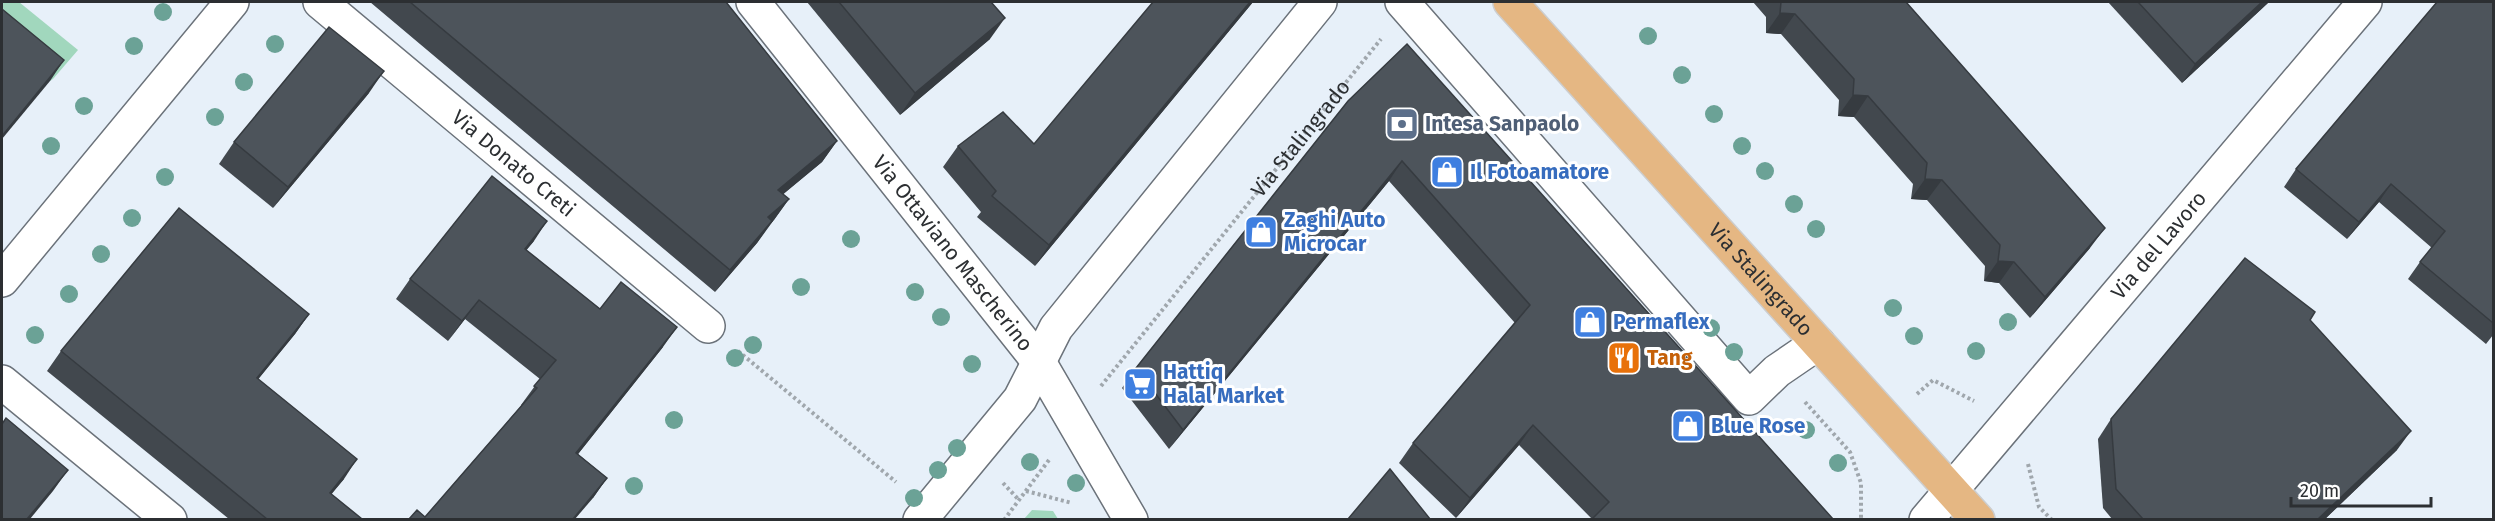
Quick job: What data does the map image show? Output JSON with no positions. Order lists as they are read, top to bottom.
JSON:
{
  "streets": {
    "main road": ["Via Stalingrado"],
    "street": ["Via Donato Creti", "Via del Lavoro", "Via Ottaviano Mascherino"]
  },
  "crossings": [
    ["Via Stalingrado", "Via del Lavoro"]
  ],
  "places": {
    "bank": ["Intesa Sanpaolo"],
    "shop": [
      "Il Fotoamatore",
      "Zaghi Auto Microcar",
      "Permaflex",
      "Blue Rose"
    ],
    "restaurant": ["Tang"],
    "supermarket": ["Hattiq Halal Market"]
  },
  "scale_bar": "20 m"
}
